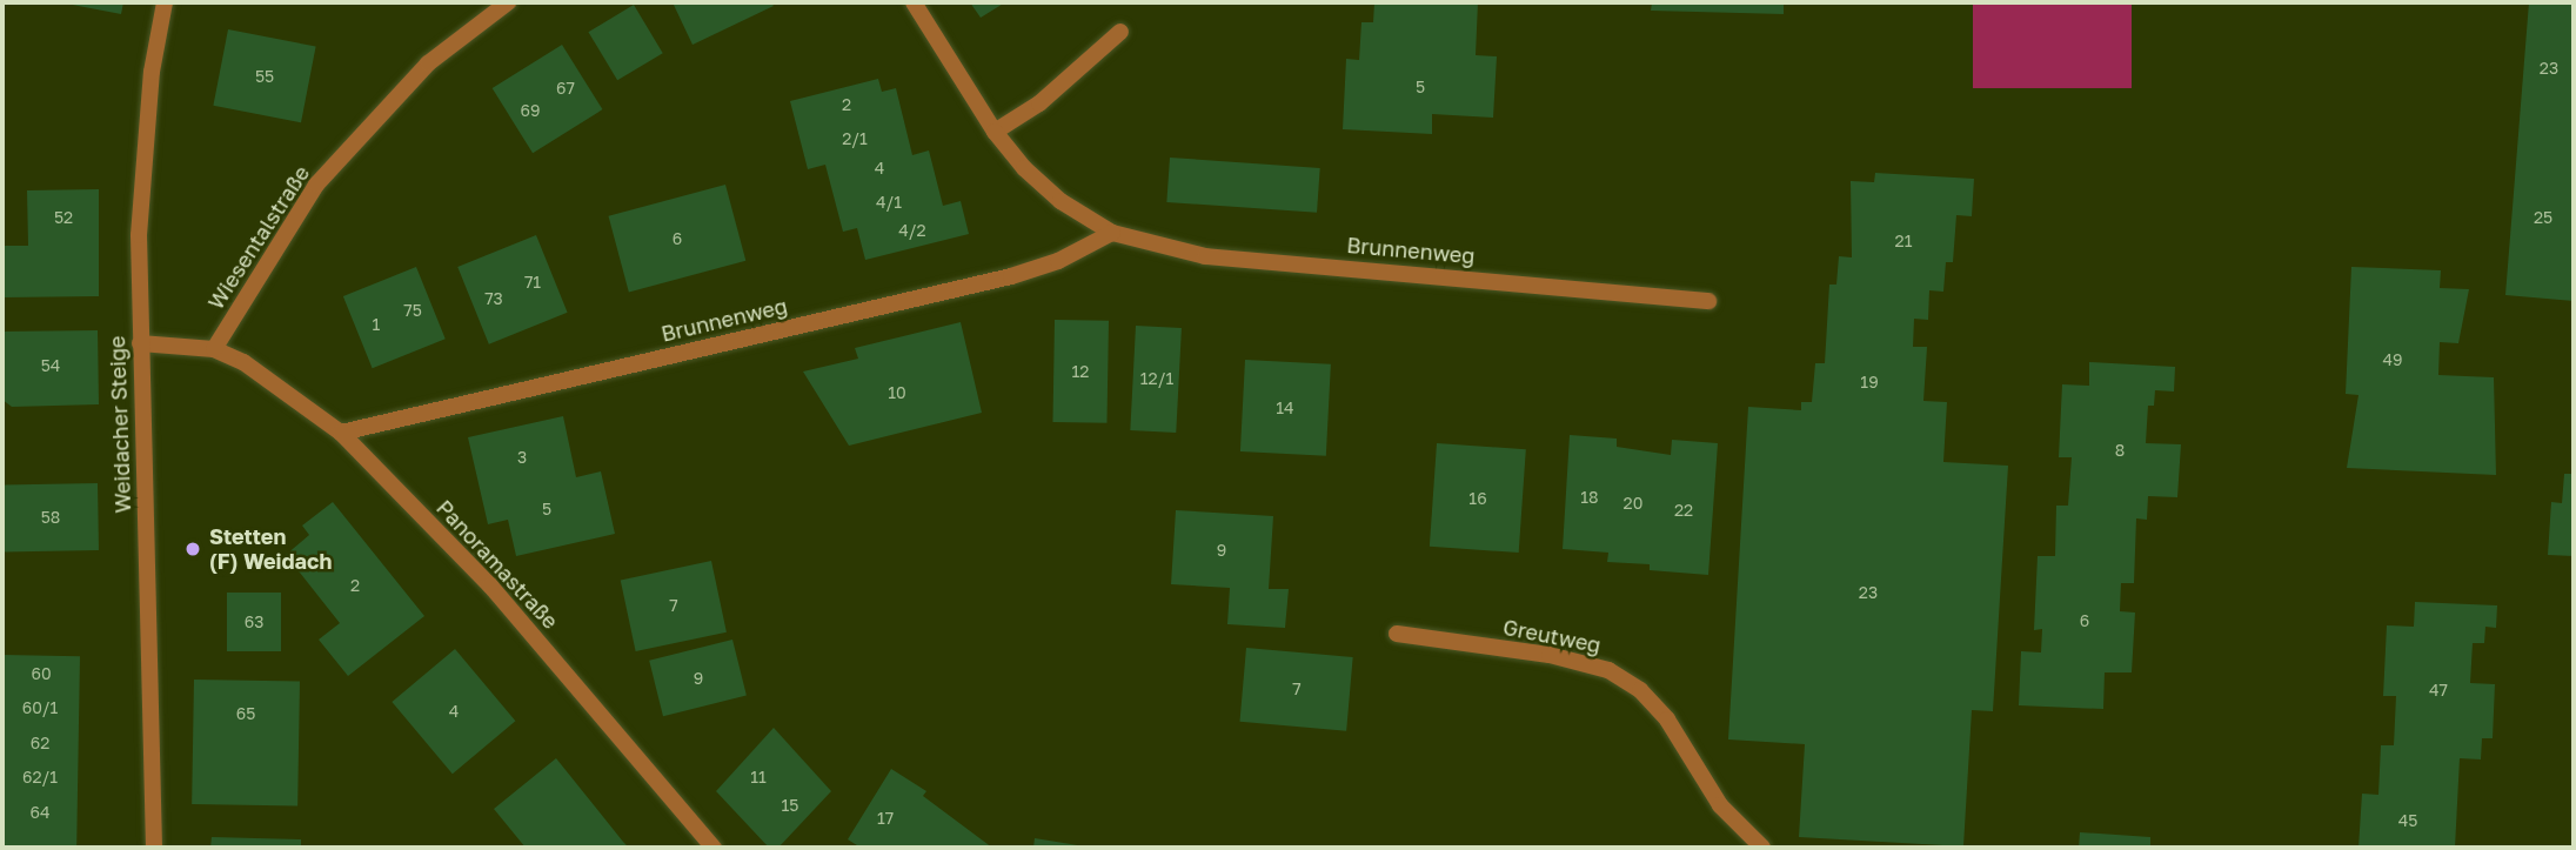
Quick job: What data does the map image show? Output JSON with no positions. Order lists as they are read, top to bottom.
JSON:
{
  "streets": {
    "street": [
      "Wiesentalstraße",
      "Brunnenweg",
      "Weidacher Steige",
      "Panoramastraße",
      "Greutweg"
    ]
  },
  "crossings": [
    ["Wiesentalstraße", "Panoramastraße"],
    ["Brunnenweg", "Panoramastraße"]
  ],
  "places": ["Stetten (F) Weidach"],
  "house_numbers": [
    "23",
    "55",
    "5",
    "67",
    "2",
    "69",
    "2/1",
    "4",
    "4/1",
    "52",
    "25",
    "4/2",
    "6",
    "21",
    "71",
    "73",
    "75",
    "1",
    "49",
    "54",
    "12",
    "12/1",
    "19",
    "10",
    "14",
    "8",
    "3",
    "18",
    "16",
    "20",
    "5",
    "22",
    "58",
    "9",
    "2",
    "23",
    "7",
    "6",
    "63",
    "60",
    "9",
    "7",
    "47",
    "60/1",
    "4",
    "65",
    "62",
    "62/1",
    "11",
    "15",
    "64",
    "17",
    "45"
  ]
}
